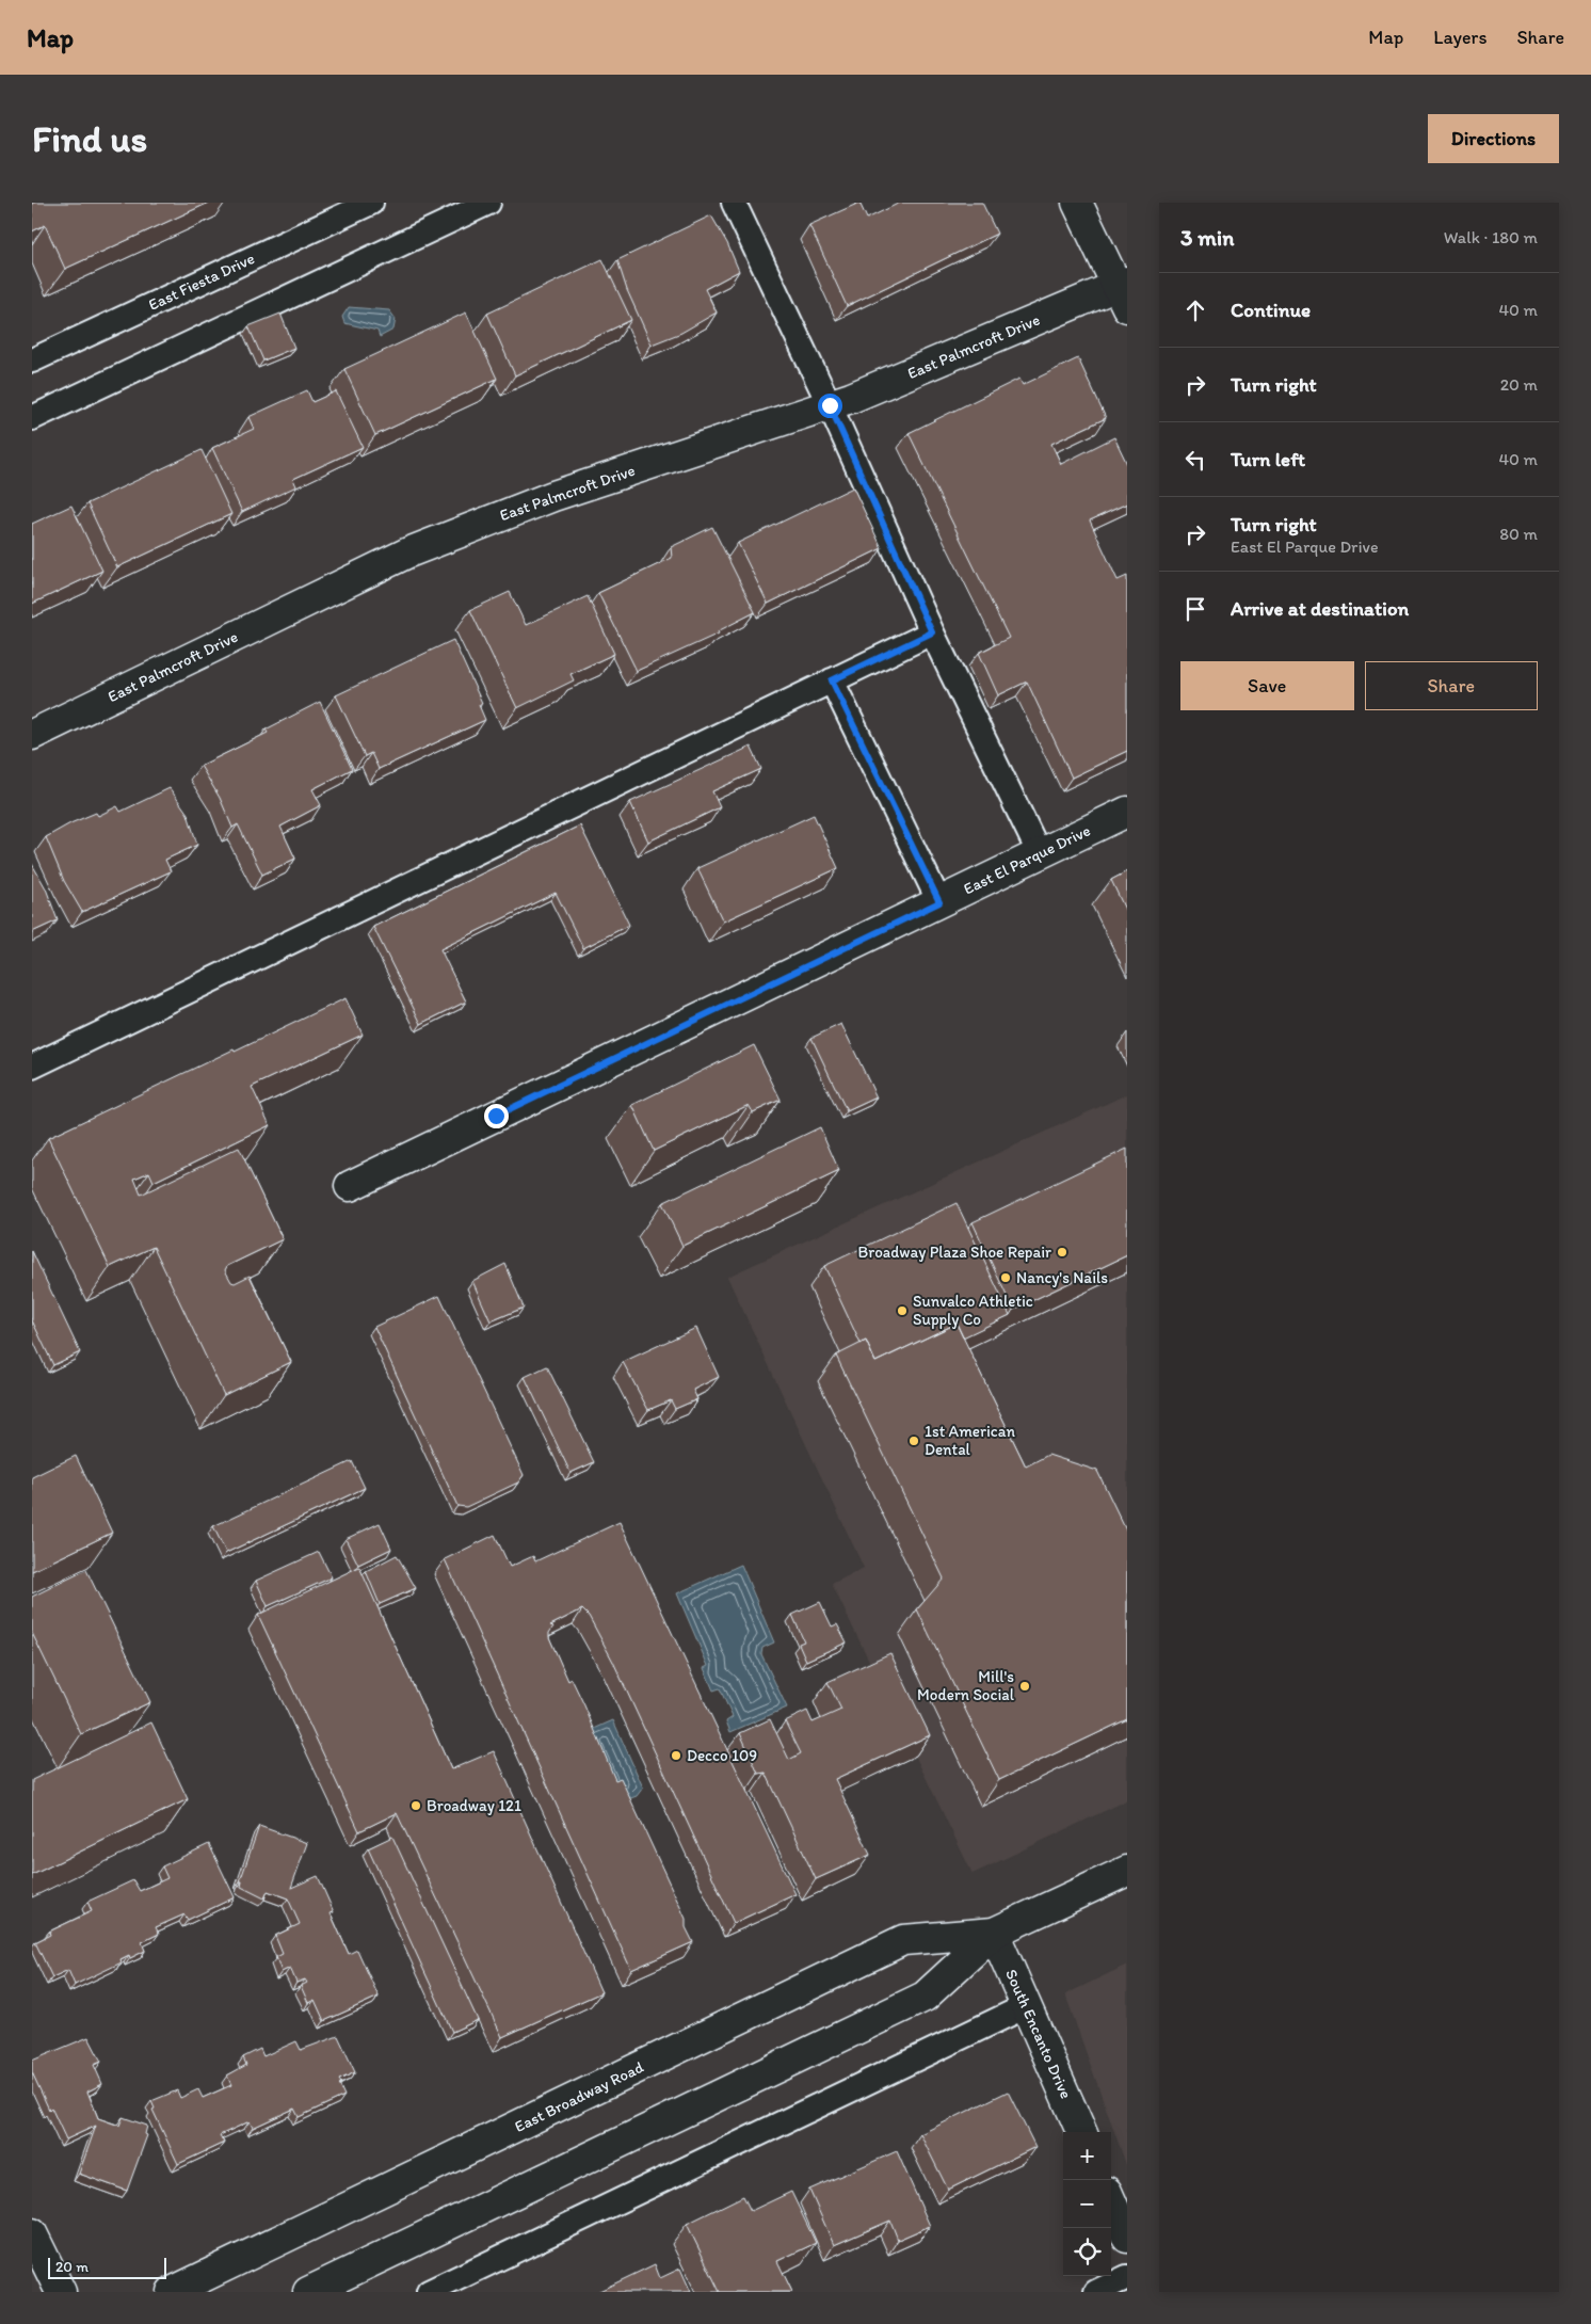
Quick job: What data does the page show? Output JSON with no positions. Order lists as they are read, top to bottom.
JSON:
{
  "streets": {
    "street": [
      "East Palmcroft Drive",
      "East El Parque Drive",
      "South Encanto Drive",
      "East Broadway Road"
    ],
    "lane": ["East Fiesta Drive"]
  },
  "crossings": [
    ["South Encanto Drive", "East Broadway Road"]
  ],
  "places": [
    "Broadway Plaza Shoe Repair",
    "Nancy's Nails",
    "Sunvalco Athletic Supply Co",
    "1st American Dental",
    "Mill's Modern Social",
    "Decco 109",
    "Broadway 121"
  ],
  "scale_bar": "20 m",
  "page": {
    "header": "Map",
    "nav": ["Map", "Layers", "Share"],
    "buttons": [
      "Directions",
      ["Save", "Share"]
    ],
    "title": "Find us",
    "heading": ["3 min", "Walk · 180 m"],
    "list": [
      ["Continue", "40 m"],
      ["Turn right", "20 m"],
      ["Turn left", "40 m"],
      ["Turn right", "East El Parque Drive", "80 m"],
      "Arrive at destination"
    ],
    "map_buttons": ["+", "−"],
    "scale": "20 m"
  }
}
